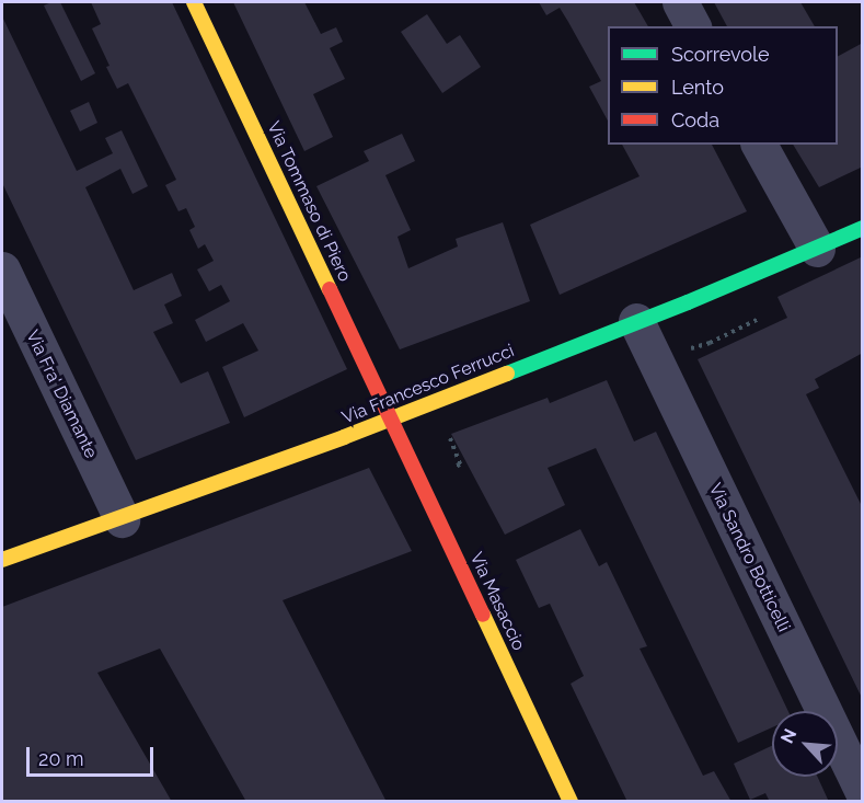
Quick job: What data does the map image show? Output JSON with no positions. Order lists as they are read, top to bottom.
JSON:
{
  "streets": {
    "street": [
      "Via Tommaso di Piero",
      "Via Francesco Ferrucci",
      "Via Fra' Diamante",
      "Via Sandro Botticelli",
      "Via Masaccio"
    ]
  },
  "crossings": [
    ["Via Tommaso di Piero", "Via Francesco Ferrucci"],
    ["Via Tommaso di Piero", "Via Masaccio"],
    ["Via Francesco Ferrucci", "Via Fra' Diamante"],
    ["Via Francesco Ferrucci", "Via Sandro Botticelli"],
    ["Via Francesco Ferrucci", "Via Masaccio"]
  ],
  "legend": ["Scorrevole", "Lento", "Coda"],
  "scale_bar": "20 m",
  "north": "top left"
}
